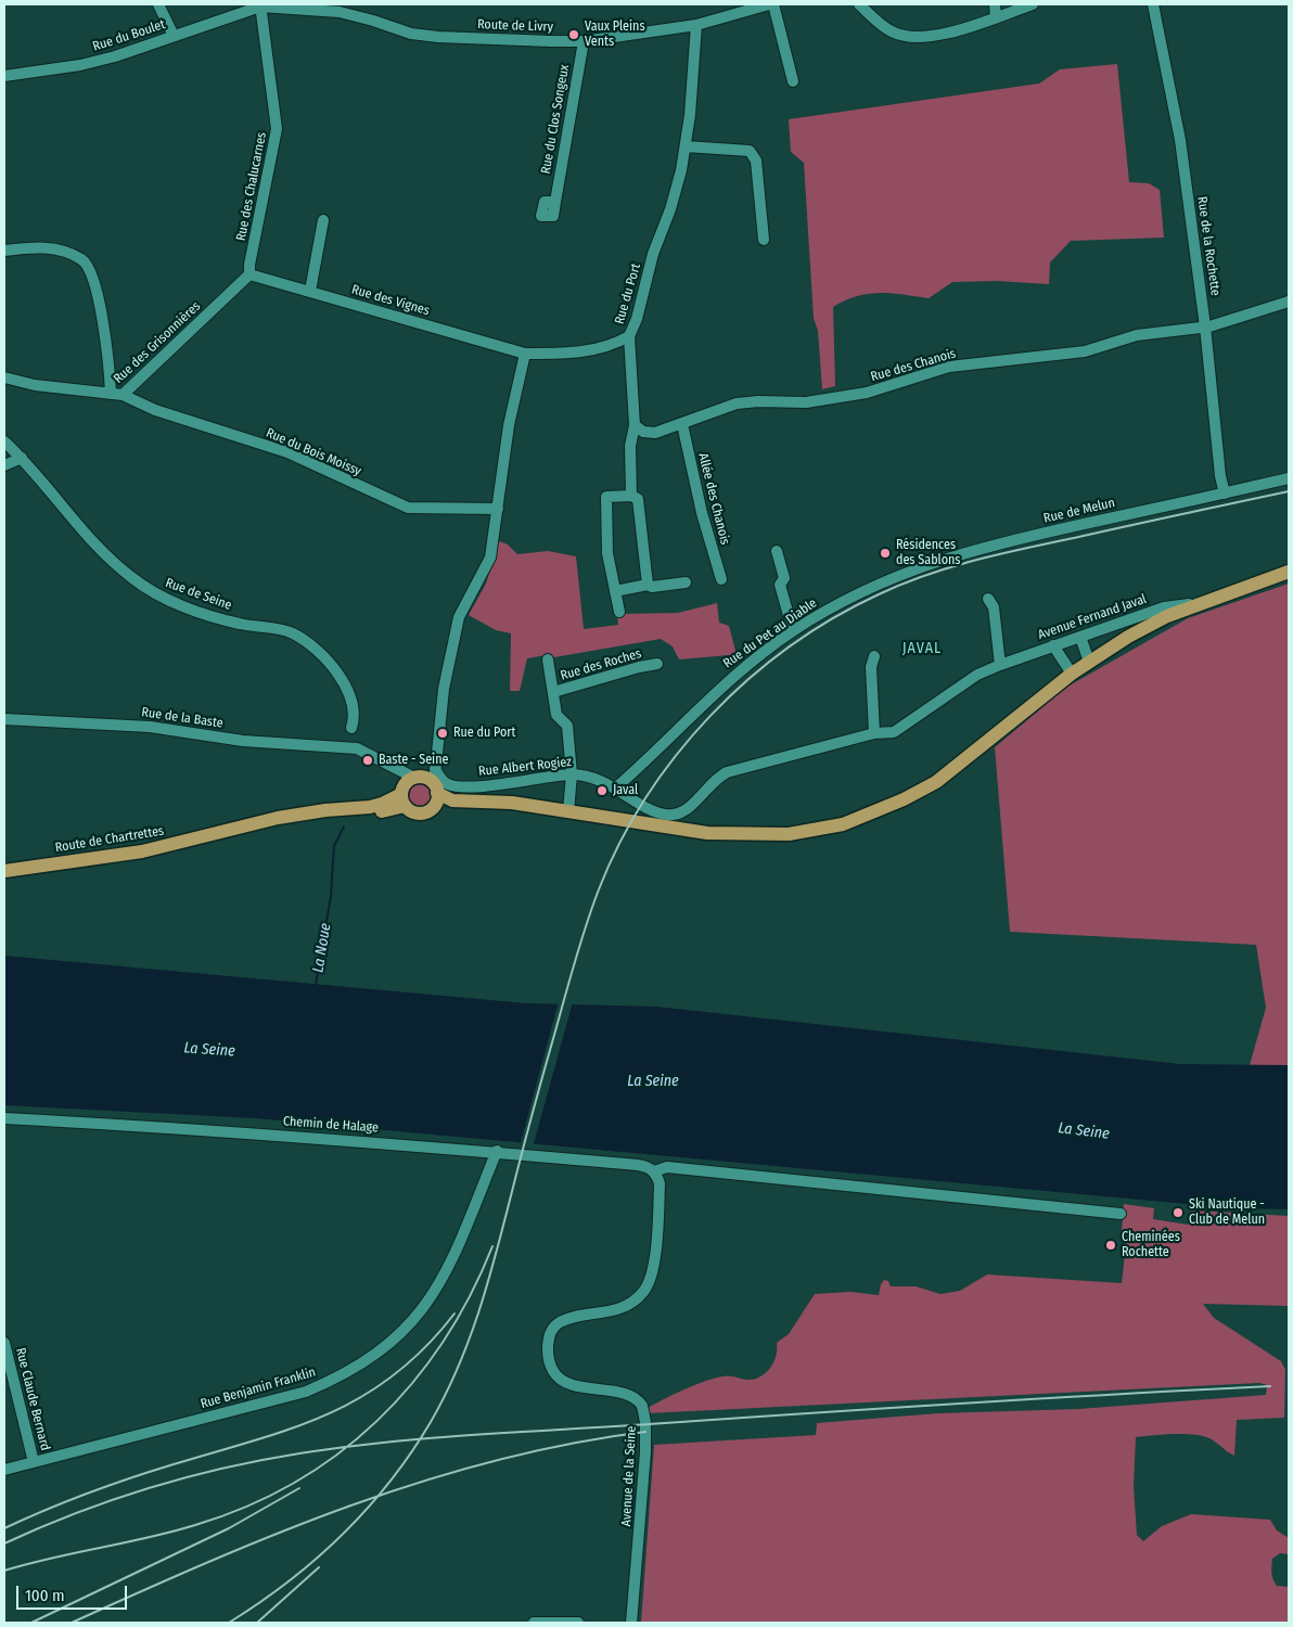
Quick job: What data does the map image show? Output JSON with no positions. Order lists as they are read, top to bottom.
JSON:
{
  "streets": {
    "main road": ["Route de Chartrettes"],
    "street": [
      "Route de Livry",
      "Rue du Boulet",
      "Rue du Clos Songeux",
      "Rue des Chalucarnes",
      "Rue de la Rochette",
      "Rue du Port",
      "Rue des Vignes",
      "Rue des Grisonnières",
      "Rue des Chanois",
      "Rue du Bois Moissy",
      "Allée des Chanois",
      "Rue de Melun",
      "Rue de Seine",
      "Avenue Fernand Javal",
      "Rue du Pet au Diable",
      "Rue des Roches",
      "Rue de la Baste",
      "Rue Albert Rogiez",
      "Chemin de Halage",
      "Rue Benjamin Franklin",
      "Rue Claude Bernard",
      "Avenue de la Seine"
    ]
  },
  "crossings": [
    ["Route de Livry", "Rue du Boulet"],
    ["Route de Livry", "Rue du Clos Songeux"],
    ["Route de Livry", "Rue des Chalucarnes"],
    ["Route de Livry", "Rue du Port"],
    ["Rue du Boulet", "Rue des Chalucarnes"],
    ["Rue des Chalucarnes", "Rue des Vignes"],
    ["Rue des Chalucarnes", "Rue des Grisonnières"],
    ["Rue de la Rochette", "Rue des Chanois"],
    ["Rue de la Rochette", "Rue de Melun"],
    ["Rue du Port", "Rue des Vignes"],
    ["Rue des Vignes", "Rue des Grisonnières"],
    ["Rue des Grisonnières", "Rue du Bois Moissy"],
    ["Rue des Chanois", "Allée des Chanois"],
    ["Rue de Melun", "Rue du Pet au Diable"],
    ["Rue de Seine", "Rue de la Baste"],
    ["Rue de Seine", "Rue Albert Rogiez"],
    ["Avenue Fernand Javal", "Rue Albert Rogiez"],
    ["Rue du Pet au Diable", "Rue Albert Rogiez"],
    ["Rue des Roches", "Rue Albert Rogiez"],
    ["Rue de la Baste", "Rue Albert Rogiez"],
    ["Rue Albert Rogiez", "Route de Chartrettes"],
    ["Chemin de Halage", "Rue Benjamin Franklin"],
    ["Chemin de Halage", "Avenue de la Seine"],
    ["Rue Benjamin Franklin", "Rue Claude Bernard"]
  ],
  "districts": ["JAVAL"],
  "water": ["La Noue", "La Seine"],
  "places": [
    "Vaux Pleins Vents",
    "Résidences des Sablons",
    "Rue du Port",
    "Baste - Seine",
    "Javal",
    "Ski Nautique - Club de Melun",
    "Cheminées Rochette"
  ],
  "scale_bar": "100 m"
}
